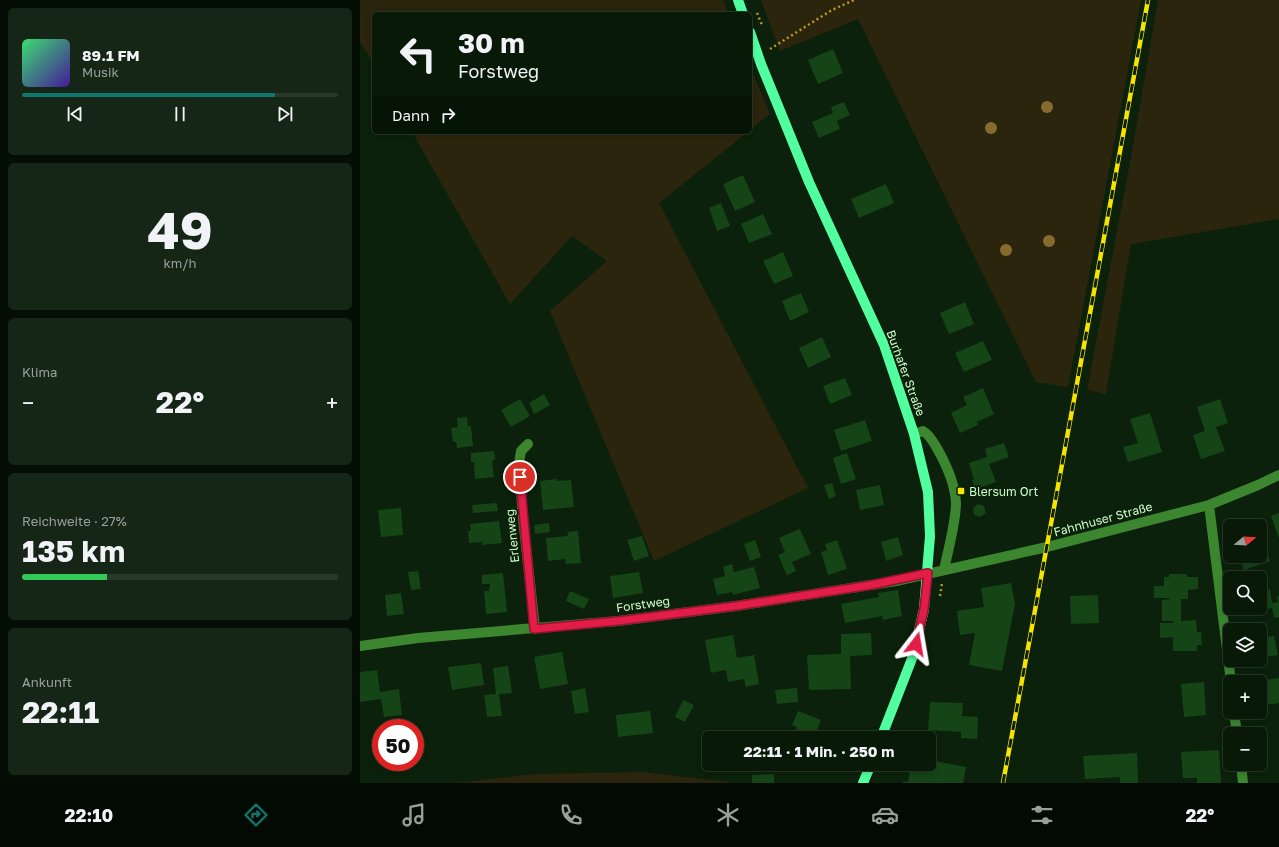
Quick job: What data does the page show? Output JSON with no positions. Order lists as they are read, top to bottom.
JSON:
{
  "streets": {
    "main road": ["Burhafer Straße"],
    "street": ["Fahnhuser Straße", "Erlenweg", "Forstweg"]
  },
  "crossings": [
    ["Burhafer Straße", "Fahnhuser Straße"],
    ["Burhafer Straße", "Forstweg"],
    ["Fahnhuser Straße", "Forstweg"],
    ["Erlenweg", "Forstweg"]
  ],
  "places": {
    "transit": ["Blersum Ort"]
  },
  "north": "right",
  "page": {
    "turn": ["30 m", "Forstweg"],
    "song": ["89.1 FM", "Musik"],
    "then": "Dann",
    "tile": [
      ["49", "km/h"],
      "Klima",
      ["Reichweite · 27%", "135 km"],
      ["Ankunft", "22:11"]
    ],
    "heat": ["−", "22°", "+"],
    "map_buttons": ["+", "−"],
    "limit": "50",
    "trip": "22:11 · 1 Min. · 250 m",
    "tabs": ["22:10", "22°"]
  }
}
